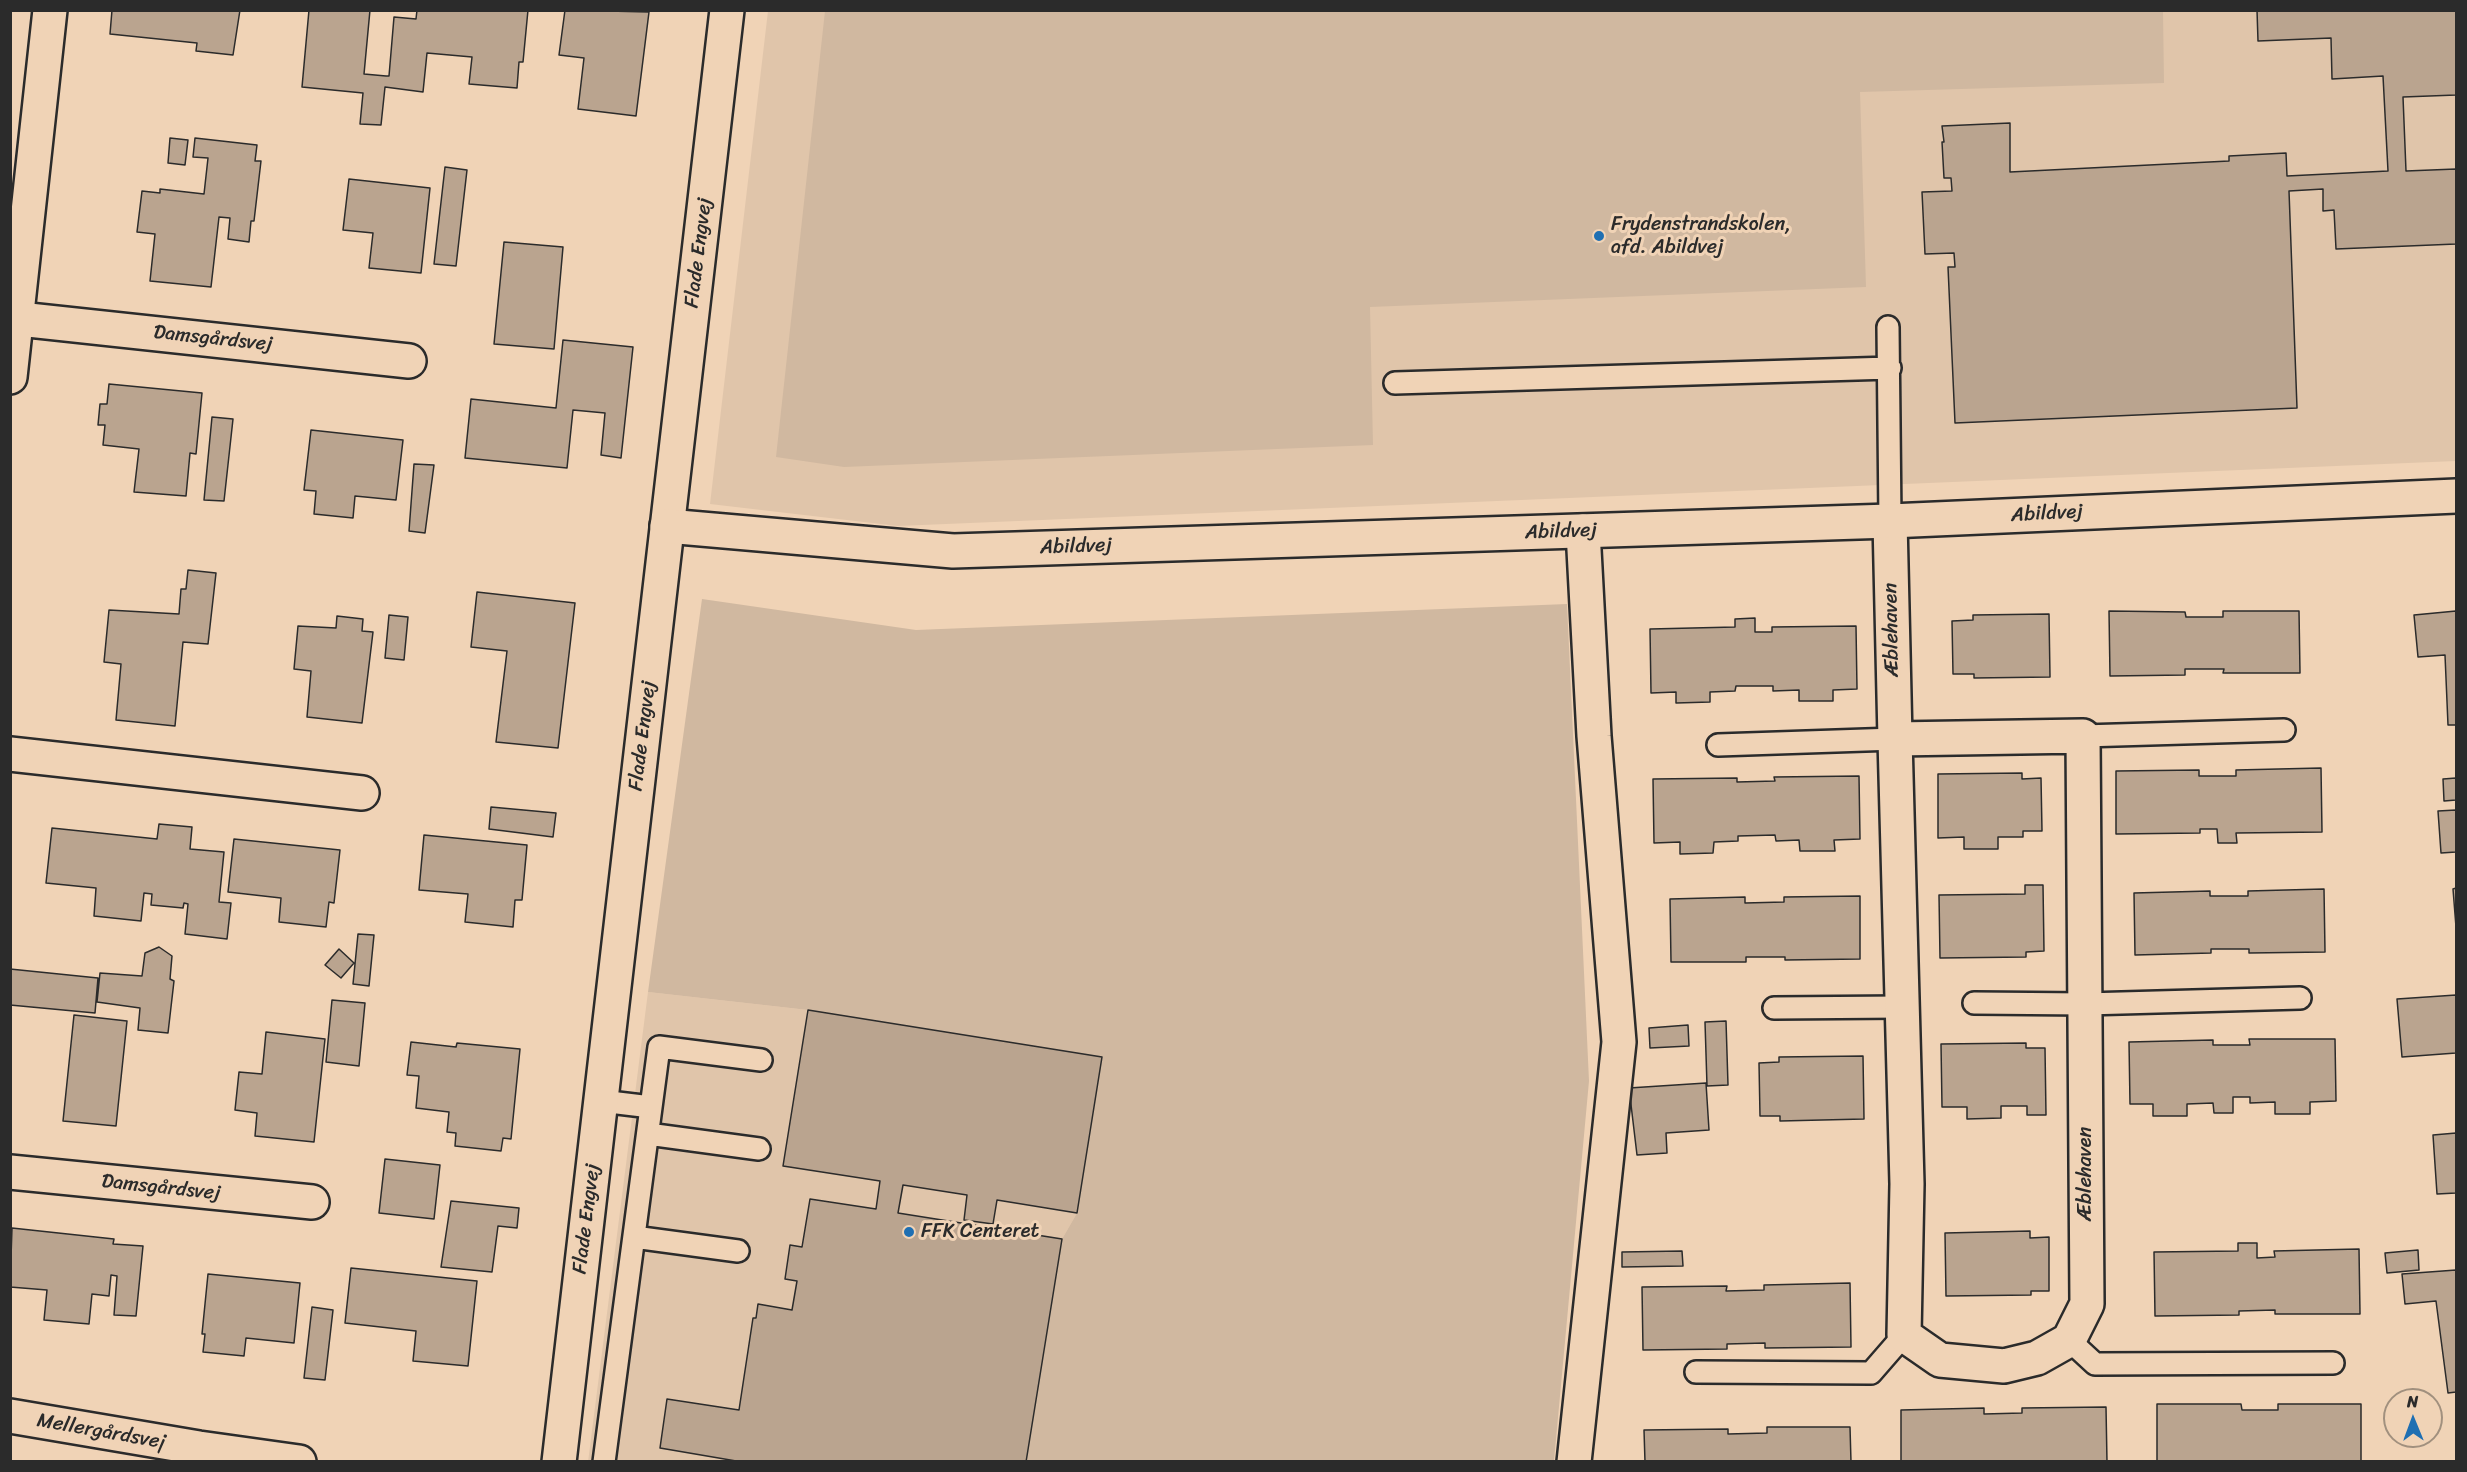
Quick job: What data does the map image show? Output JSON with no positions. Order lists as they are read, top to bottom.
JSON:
{
  "streets": {
    "street": [
      "Flade Engvej",
      "Damsgårdsvej",
      "Abildvej",
      "Æblehaven",
      "Mellergårdsvej"
    ]
  },
  "crossings": [
    ["Flade Engvej", "Abildvej"],
    ["Abildvej", "Æblehaven"]
  ],
  "places": ["Frydenstrandskolen, afd. Abildvej", "FFK Centeret"],
  "north": "top"
}
